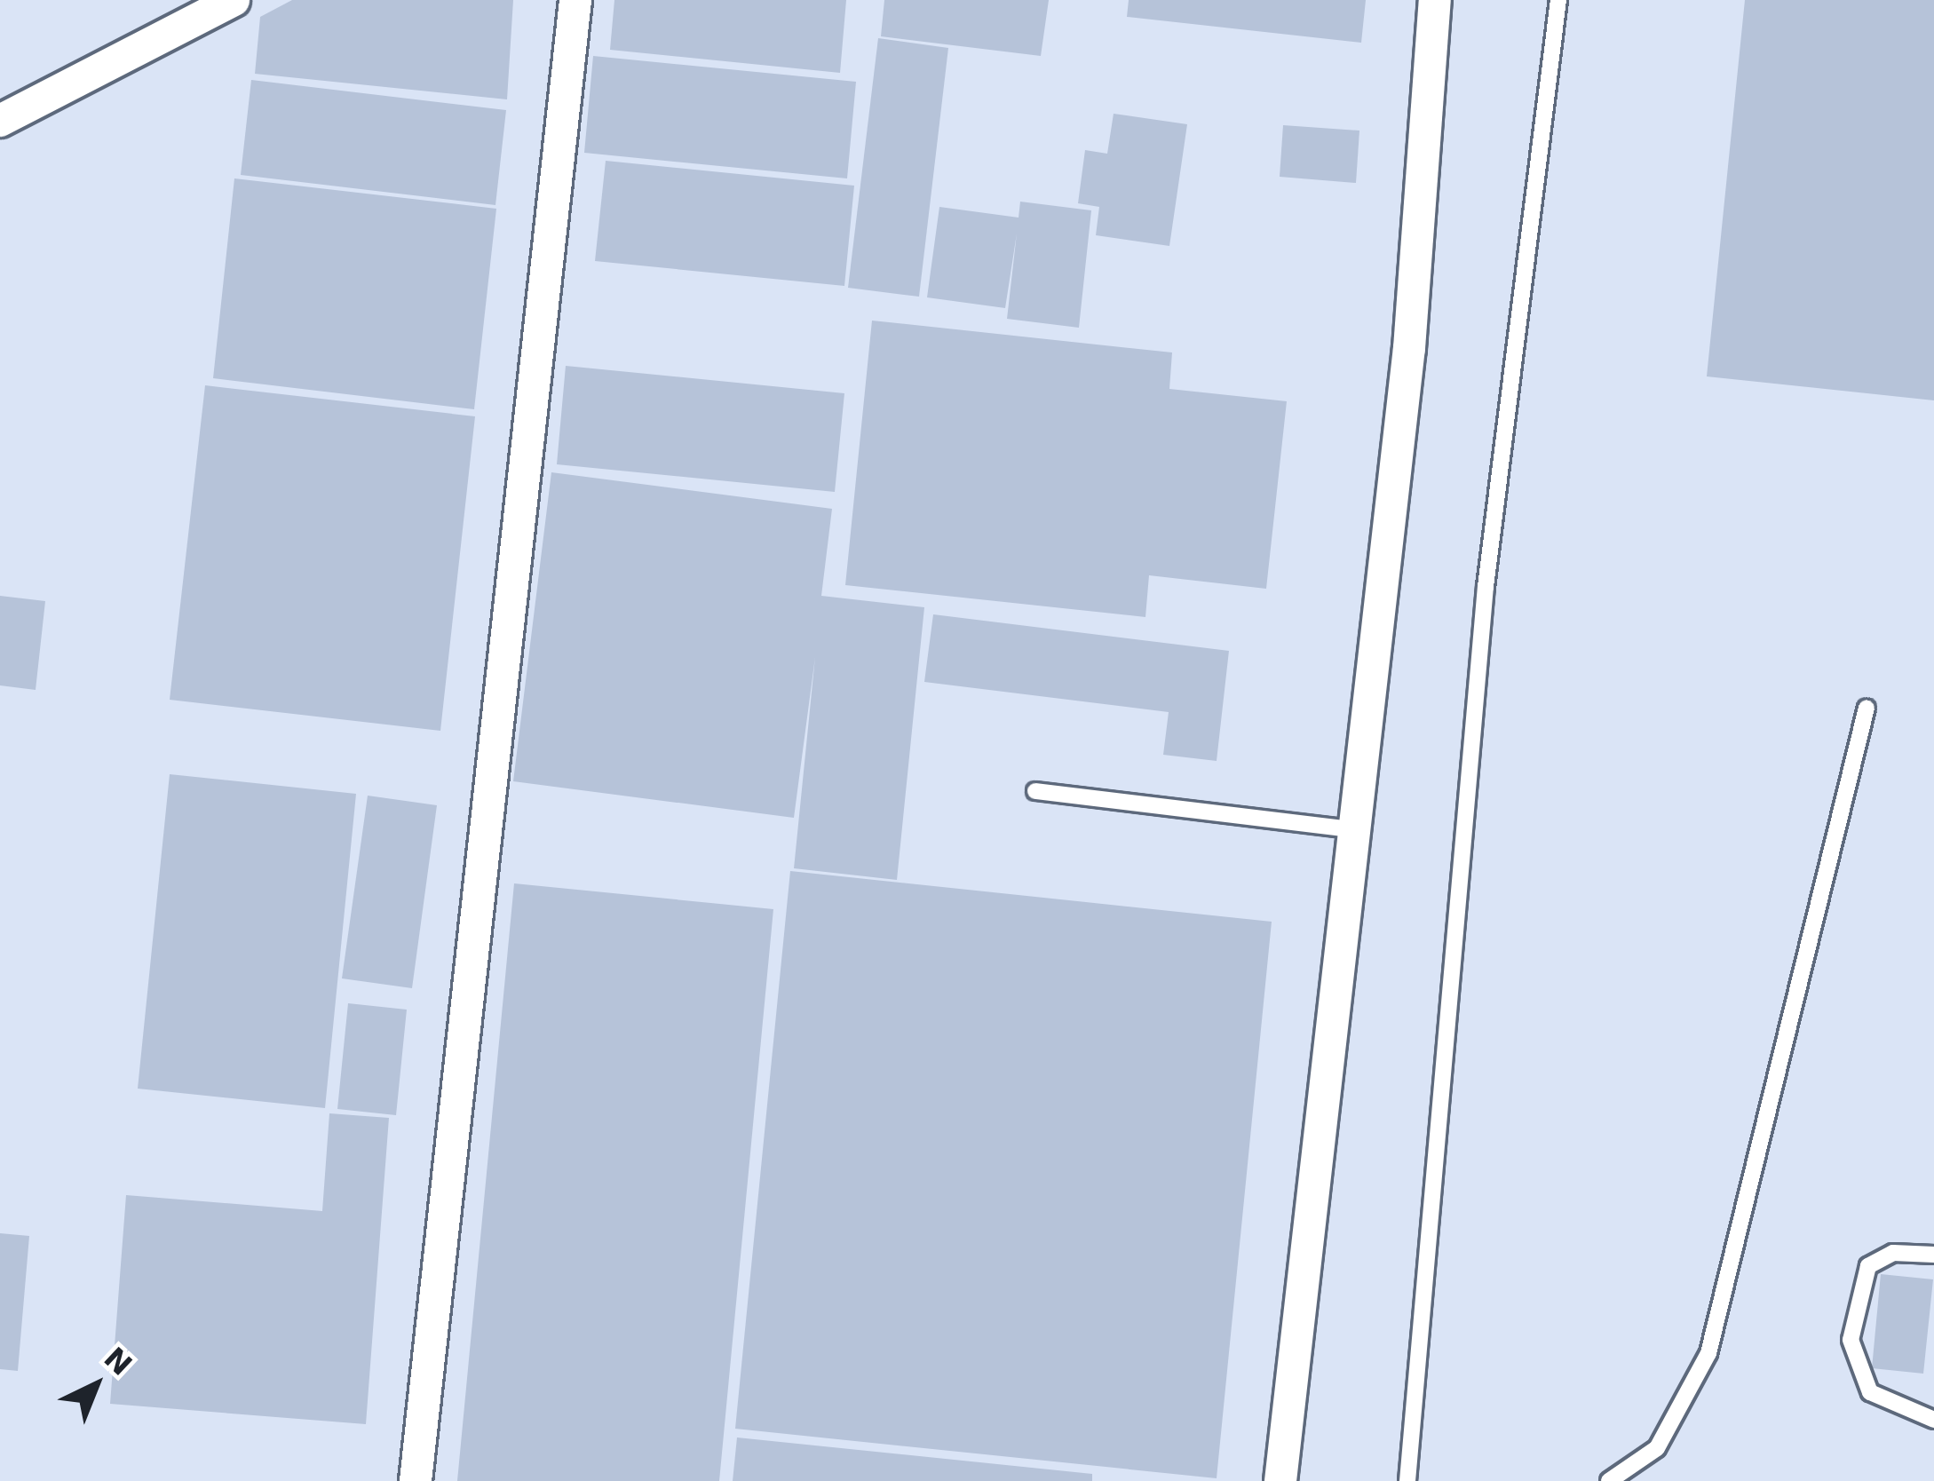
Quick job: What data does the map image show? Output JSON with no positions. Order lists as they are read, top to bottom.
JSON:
{
  "north": "top right"
}
